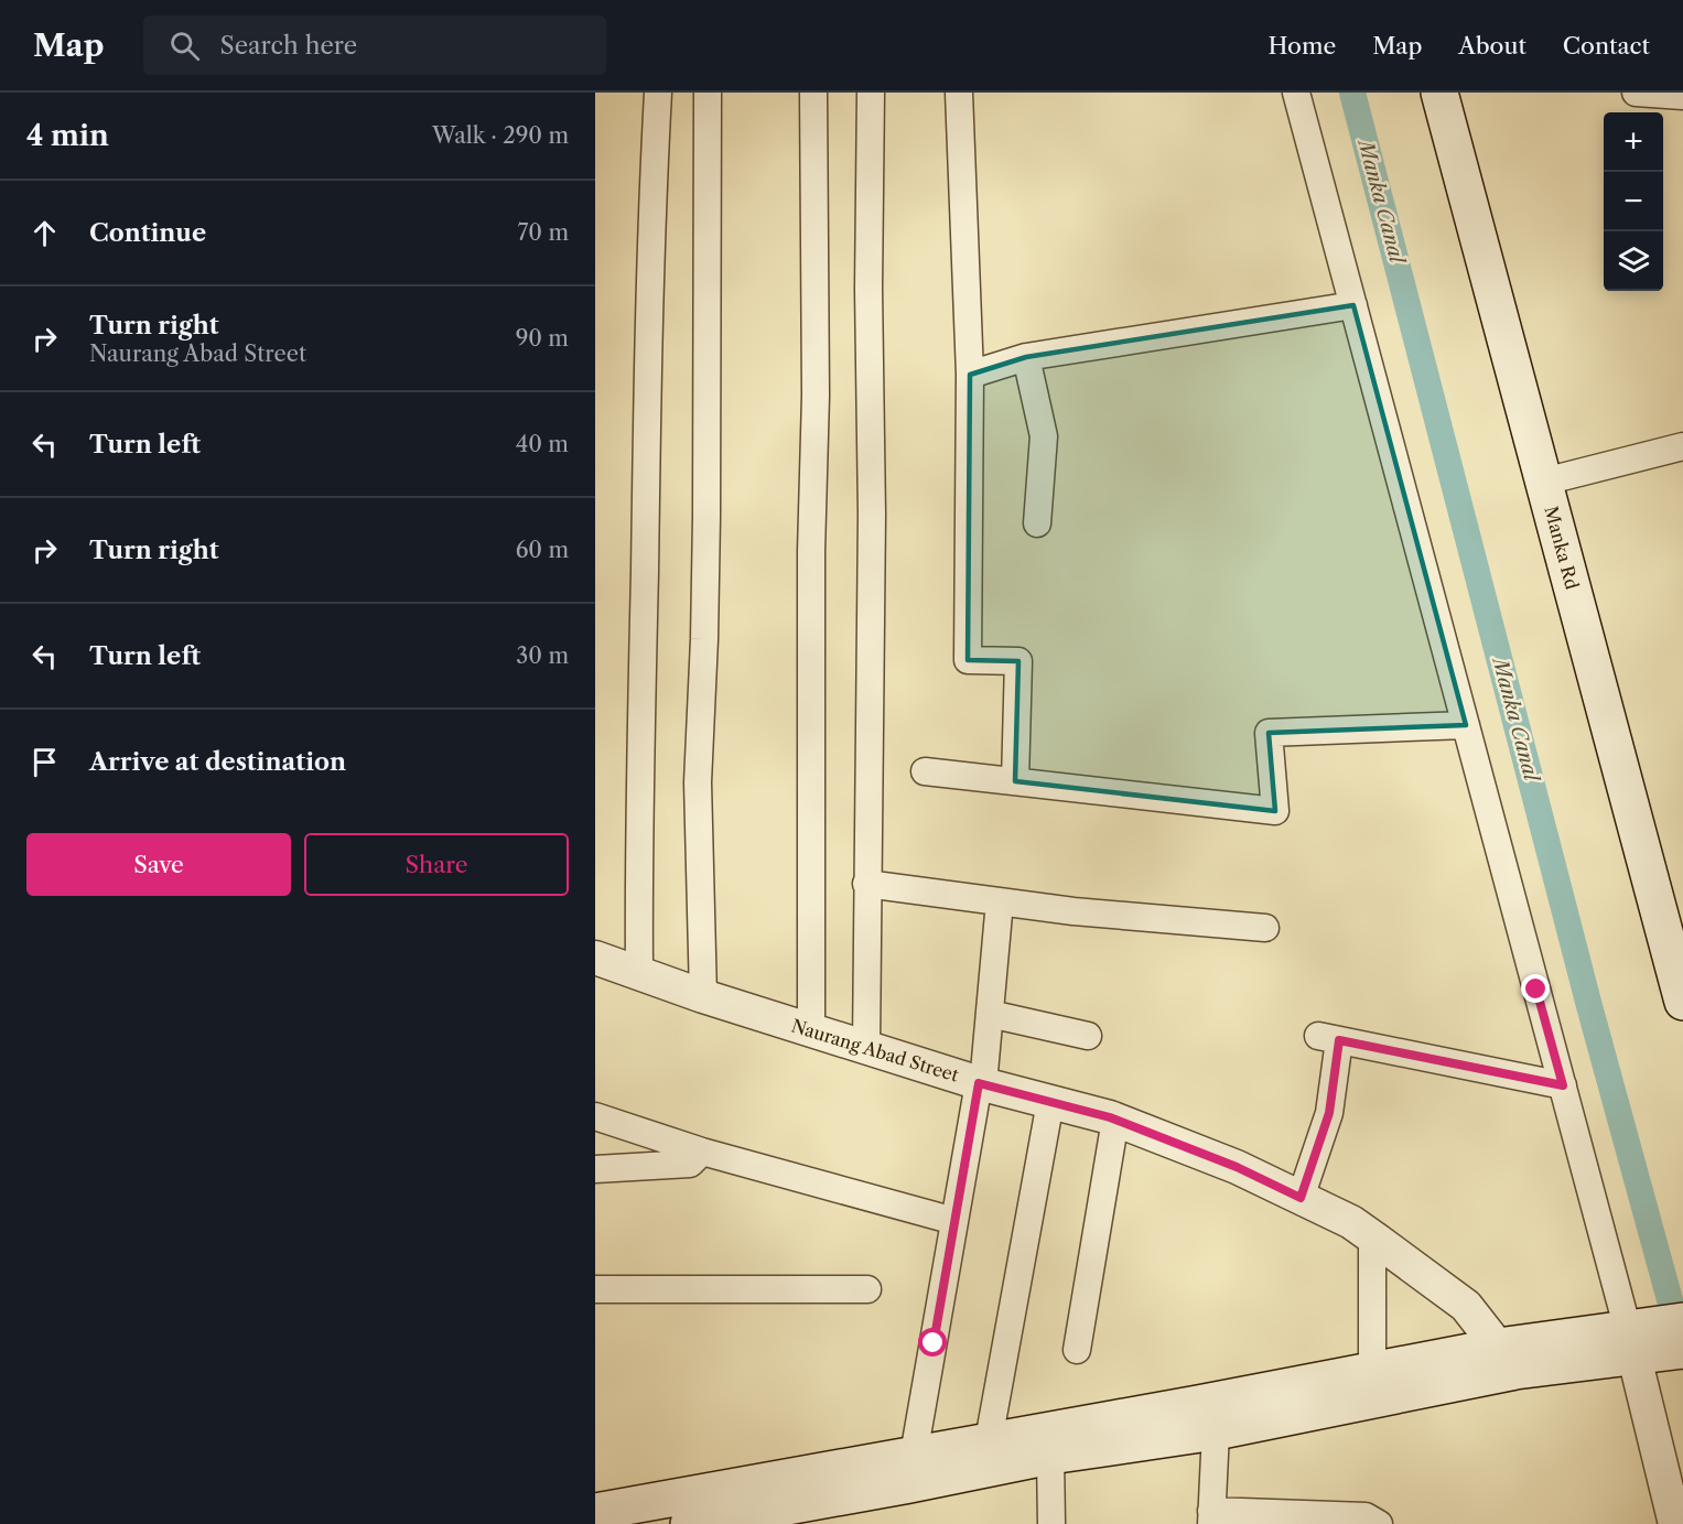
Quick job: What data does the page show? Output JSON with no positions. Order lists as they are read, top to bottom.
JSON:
{
  "streets": {
    "main road": ["Manka Rd"],
    "street": ["Naurang Abad Street"]
  },
  "water": ["Manka Canal"],
  "page": {
    "header": "Map",
    "search": "Search here",
    "nav": [
      "Home",
      "Map",
      "About",
      "Contact"
    ],
    "heading": ["4 min", "Walk · 290 m"],
    "map_buttons": ["+", "−"],
    "list": [
      ["Continue", "70 m"],
      ["Turn right", "Naurang Abad Street", "90 m"],
      ["Turn left", "40 m"],
      ["Turn right", "60 m"],
      ["Turn left", "30 m"],
      "Arrive at destination"
    ],
    "buttons": ["Save", "Share"]
  }
}
